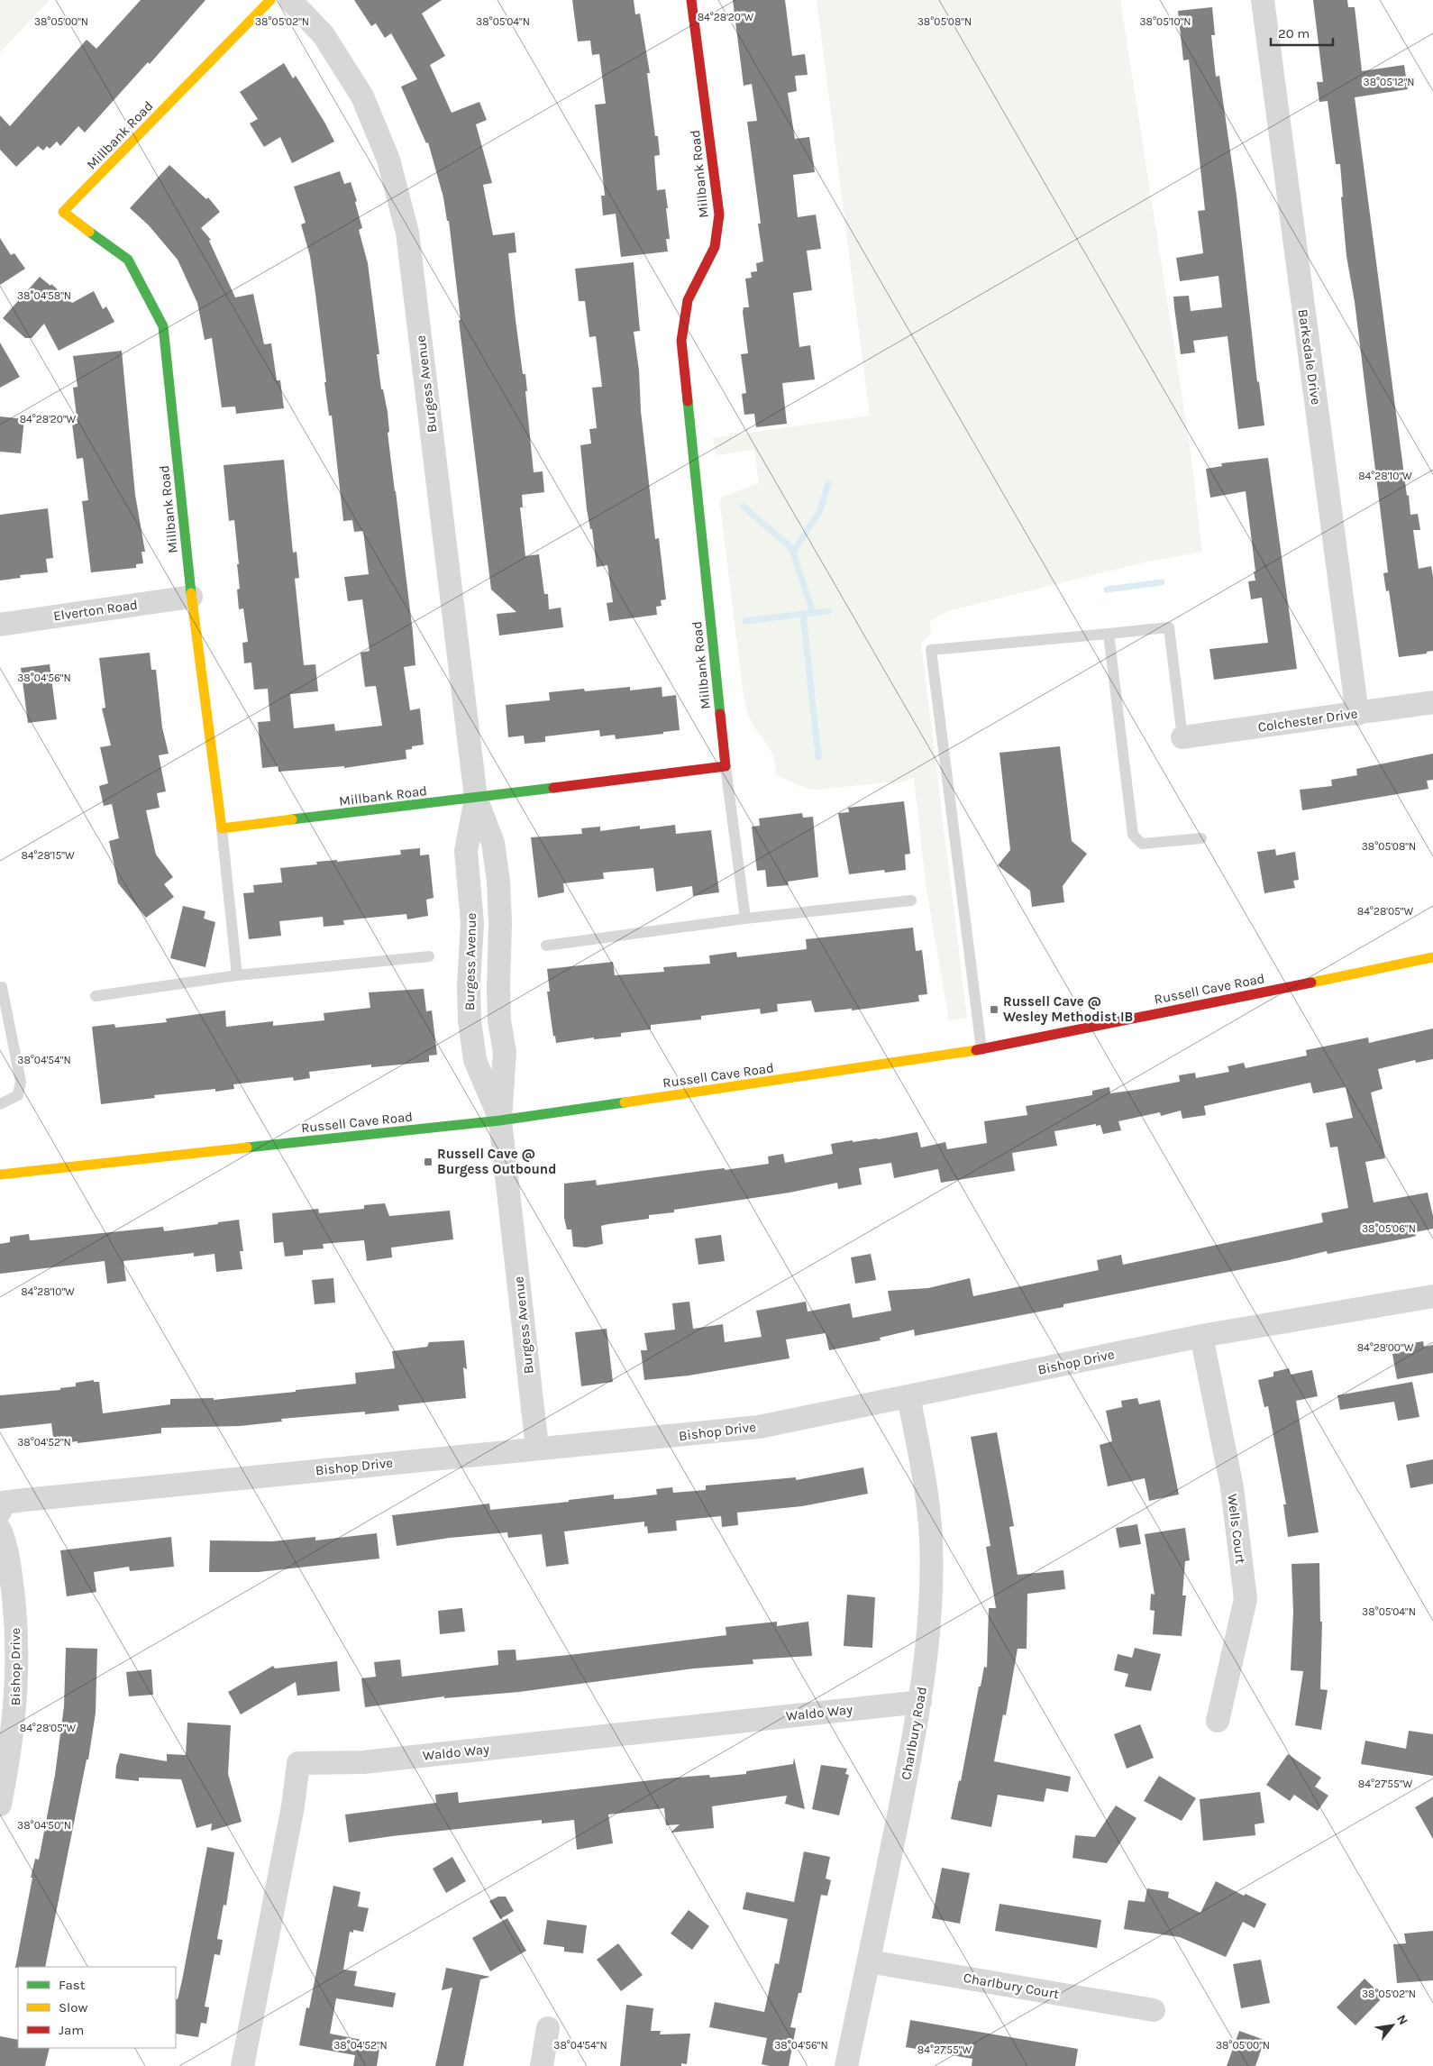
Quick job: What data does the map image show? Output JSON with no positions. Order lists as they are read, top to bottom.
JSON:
{
  "streets": {
    "street": [
      "Millbank Road",
      "Barksdale Drive",
      "Burgess Avenue",
      "Elverton Road",
      "Colchester Drive",
      "Russell Cave Road",
      "Bishop Drive",
      "Wells Court",
      "Waldo Way",
      "Charlbury Road",
      "Charlbury Court"
    ]
  },
  "crossings": [
    ["Millbank Road", "Burgess Avenue"],
    ["Millbank Road", "Elverton Road"],
    ["Barksdale Drive", "Colchester Drive"],
    ["Burgess Avenue", "Russell Cave Road"],
    ["Burgess Avenue", "Bishop Drive"],
    ["Bishop Drive", "Wells Court"],
    ["Bishop Drive", "Charlbury Road"],
    ["Waldo Way", "Charlbury Road"],
    ["Charlbury Road", "Charlbury Court"]
  ],
  "places": {
    "transit": ["Russell Cave @ Wesley Methodist IB", "Russell Cave @ Burgess Outbound"]
  },
  "legend": ["Fast", "Slow", "Jam"],
  "scale_bar": "20 m",
  "north": "top right",
  "coordinates": [
    "84°28'20\"W",
    "38°05'02\"N",
    "38°05'04\"N",
    "38°05'08\"N",
    "38°05'10\"N",
    "38°05'00\"N",
    "38°05'12\"N",
    "38°04'58\"N",
    "84°28'10\"W",
    "38°04'56\"N",
    "84°28'15\"W",
    "84°28'05\"W",
    "38°04'54\"N",
    "38°05'06\"N",
    "84°28'00\"W",
    "38°04'52\"N",
    "84°27'55\"W",
    "38°04'50\"N"
  ]
}
